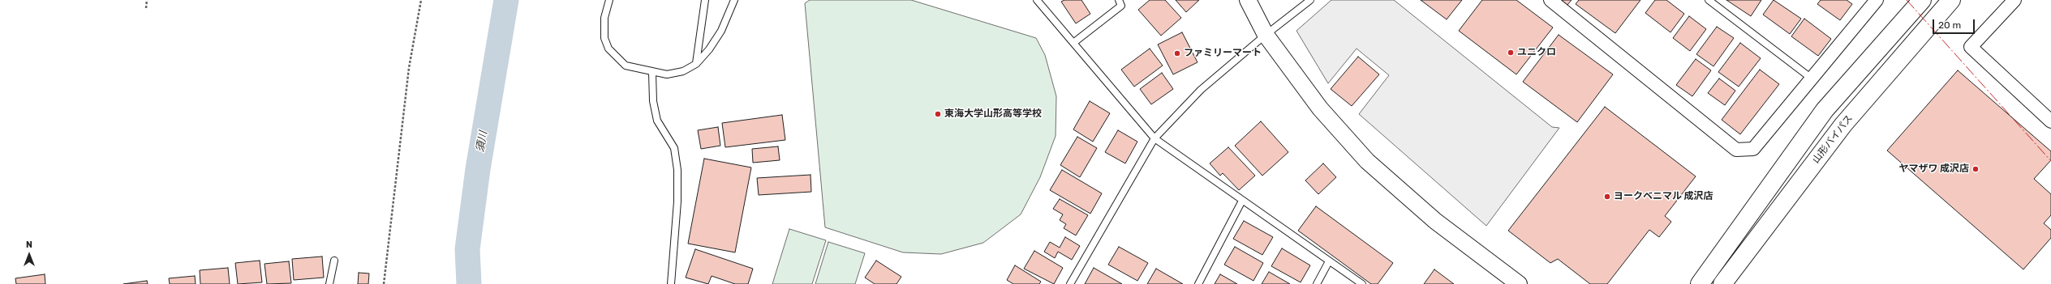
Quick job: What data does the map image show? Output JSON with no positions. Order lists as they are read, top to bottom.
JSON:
{
  "streets": {
    "highway": ["山形バイパス"]
  },
  "water": ["須川"],
  "places": [
    "ユニクロ",
    "ファミリーマート",
    "東海大学山形高等学校",
    "ヤマザワ 成沢店",
    "ヨークベニマル 成沢店"
  ],
  "scale_bar": "20 m",
  "north": "top"
}
